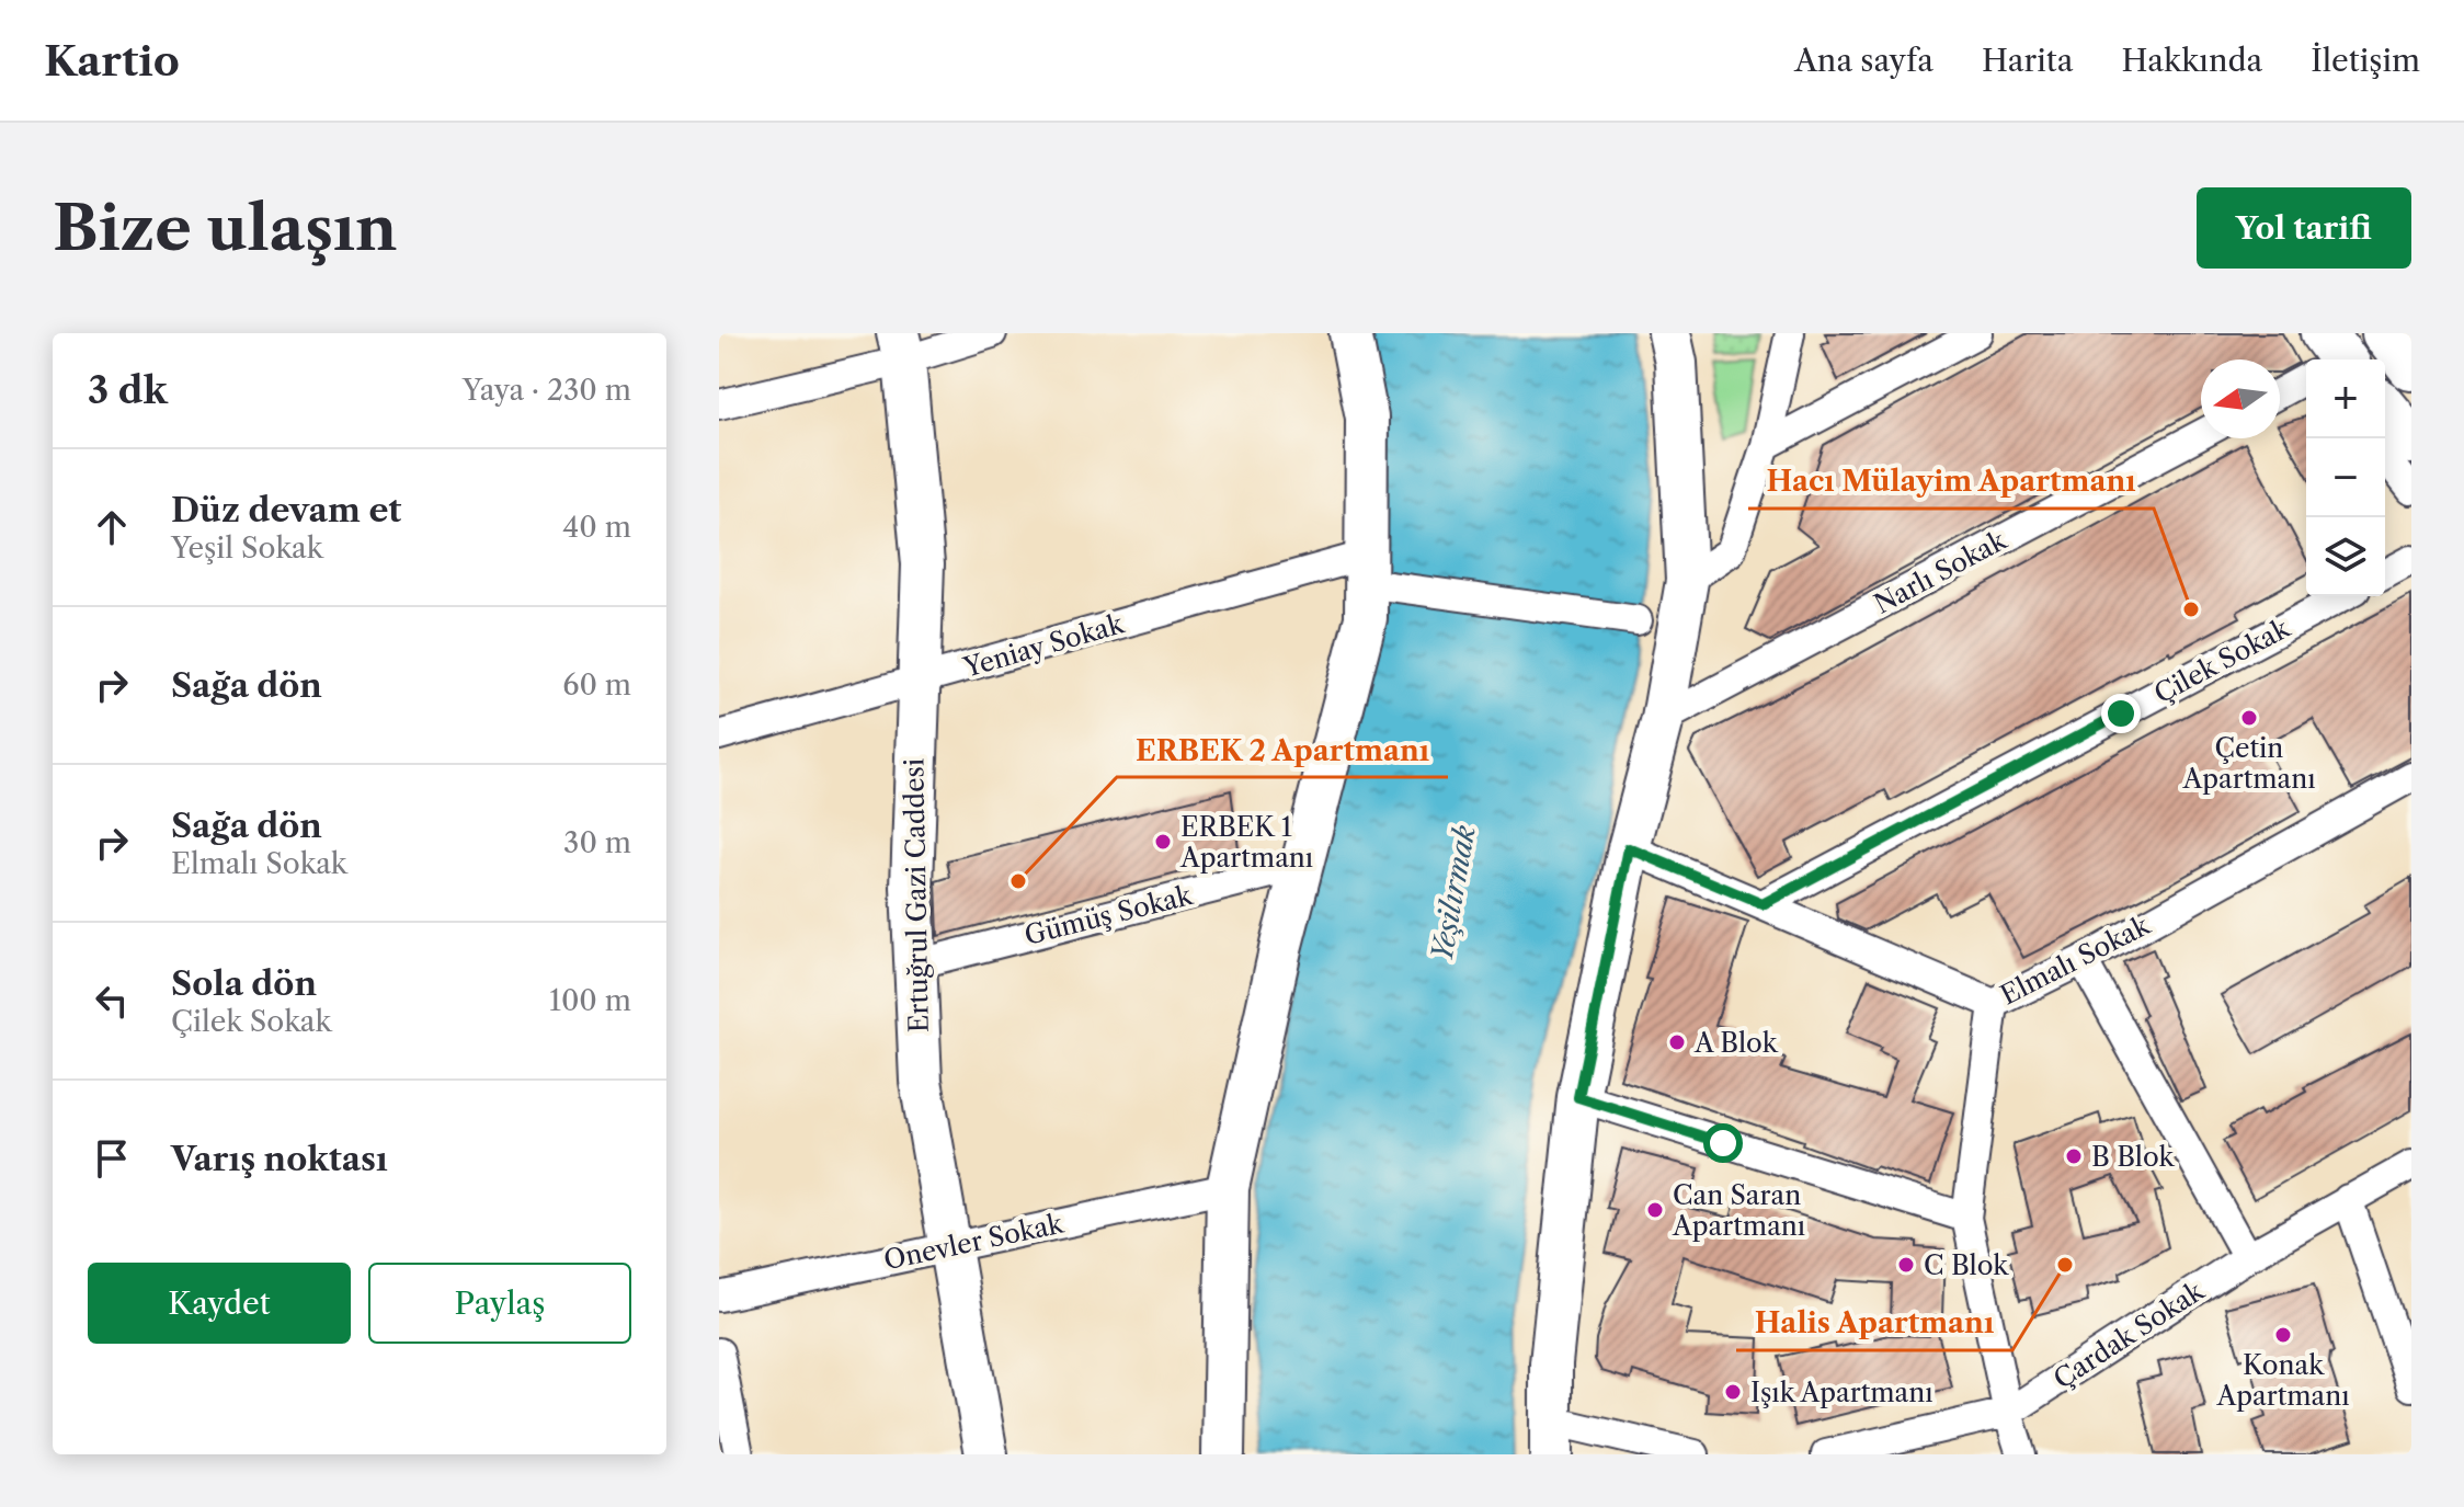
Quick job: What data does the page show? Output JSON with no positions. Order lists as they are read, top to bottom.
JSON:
{
  "streets": {
    "street": [
      "Narlı Sokak",
      "Yeniay Sokak",
      "Çilek Sokak",
      "Ertuğrul Gazi Caddesi",
      "Gümüş Sokak",
      "Elmalı Sokak",
      "Onevler Sokak",
      "Çardak Sokak"
    ]
  },
  "crossings": [
    ["Yeniay Sokak", "Ertuğrul Gazi Caddesi"],
    ["Çilek Sokak", "Elmalı Sokak"],
    ["Ertuğrul Gazi Caddesi", "Gümüş Sokak"],
    ["Ertuğrul Gazi Caddesi", "Onevler Sokak"]
  ],
  "water": ["Yeşilırmak"],
  "places": [
    "Hacı Mülayim Apartmanı",
    "Çetin Apartmanı",
    "ERBEK 1 Apartmanı",
    "ERBEK 2 Apartmanı",
    "A Blok",
    "B Blok",
    "Can Saran Apartmanı",
    "C Blok",
    "Halis Apartmanı",
    "Konak Apartmanı",
    "Işık Apartmanı"
  ],
  "north": "left",
  "page": {
    "header": "Kartio",
    "nav": [
      "Ana sayfa",
      "Harita",
      "Hakkında",
      "İletişim"
    ],
    "buttons": [
      "Yol tarifi",
      ["Kaydet", "Paylaş"]
    ],
    "title": "Bize ulaşın",
    "heading": ["3 dk", "Yaya · 230 m"],
    "map_buttons": ["+", "−"],
    "list": [
      ["Düz devam et", "Yeşil Sokak", "40 m"],
      ["Sağa dön", "60 m"],
      ["Sağa dön", "Elmalı Sokak", "30 m"],
      ["Sola dön", "Çilek Sokak", "100 m"],
      "Varış noktası"
    ]
  }
}
